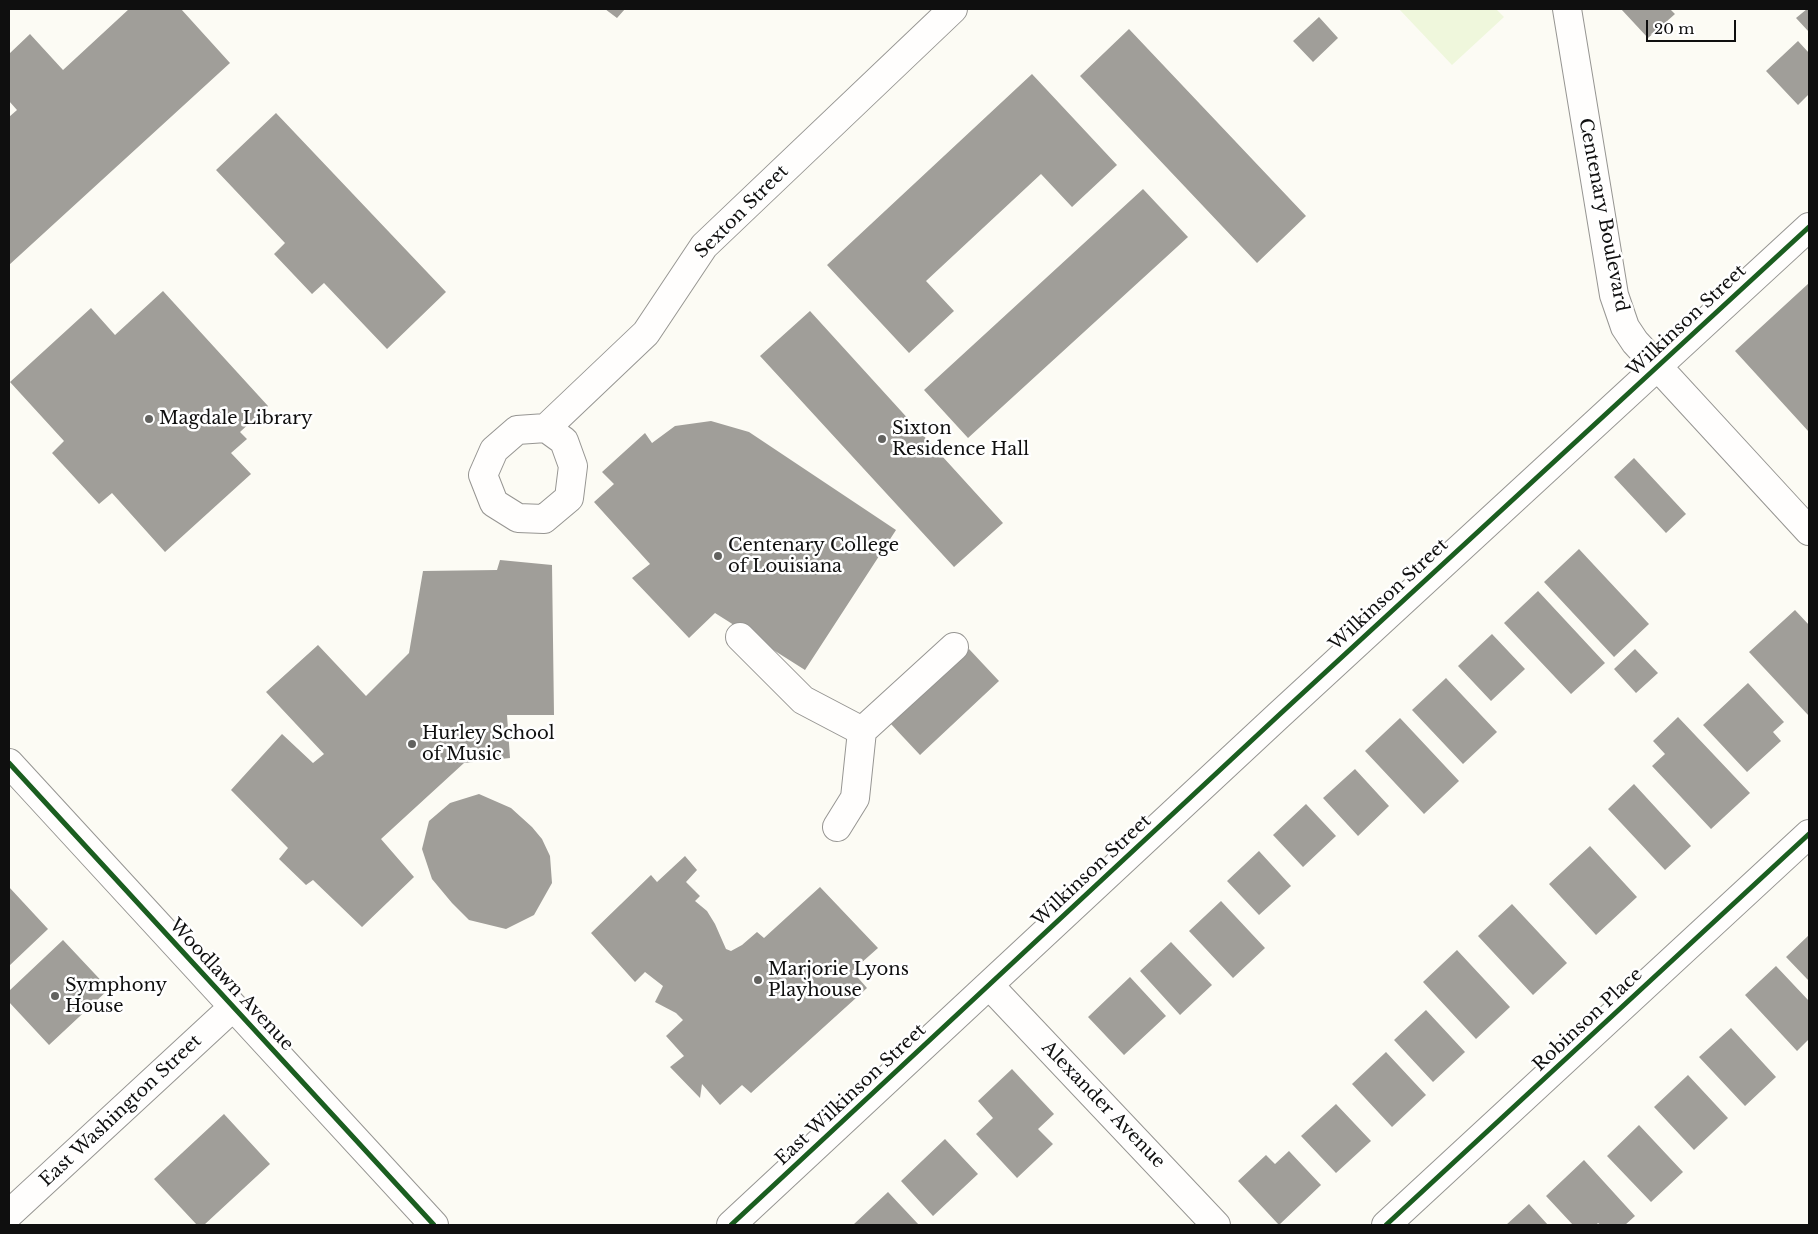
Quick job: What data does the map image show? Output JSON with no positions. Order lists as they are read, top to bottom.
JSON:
{
  "streets": {
    "street": [
      "Sexton Street",
      "Centenary Boulevard",
      "Wilkinson Street",
      "Woodlawn Avenue",
      "Robinson Place",
      "East Wilkinson Street",
      "Alexander Avenue",
      "East Washington Street"
    ]
  },
  "crossings": [
    ["Centenary Boulevard", "Wilkinson Street"],
    ["Wilkinson Street", "East Wilkinson Street"],
    ["Wilkinson Street", "Alexander Avenue"],
    ["Woodlawn Avenue", "East Washington Street"],
    ["East Wilkinson Street", "Alexander Avenue"]
  ],
  "places": [
    "Magdale Library",
    "Sixton Residence Hall",
    "Centenary College of Louisiana",
    "Hurley School of Music",
    "Marjorie Lyons Playhouse",
    "Symphony House"
  ],
  "scale_bar": "20 m"
}
